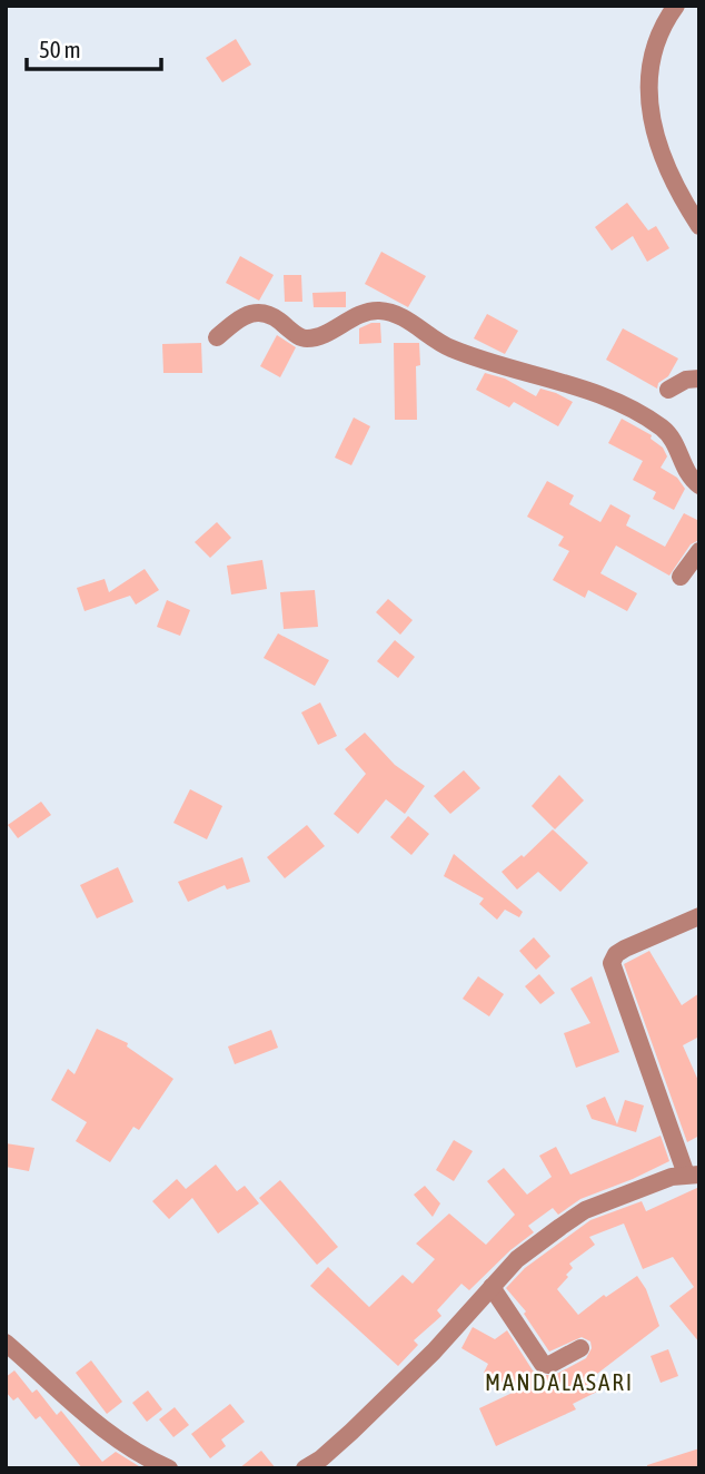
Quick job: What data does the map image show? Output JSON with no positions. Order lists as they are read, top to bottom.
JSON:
{
  "districts": ["MANDALASARI"],
  "scale_bar": "50 m"
}
